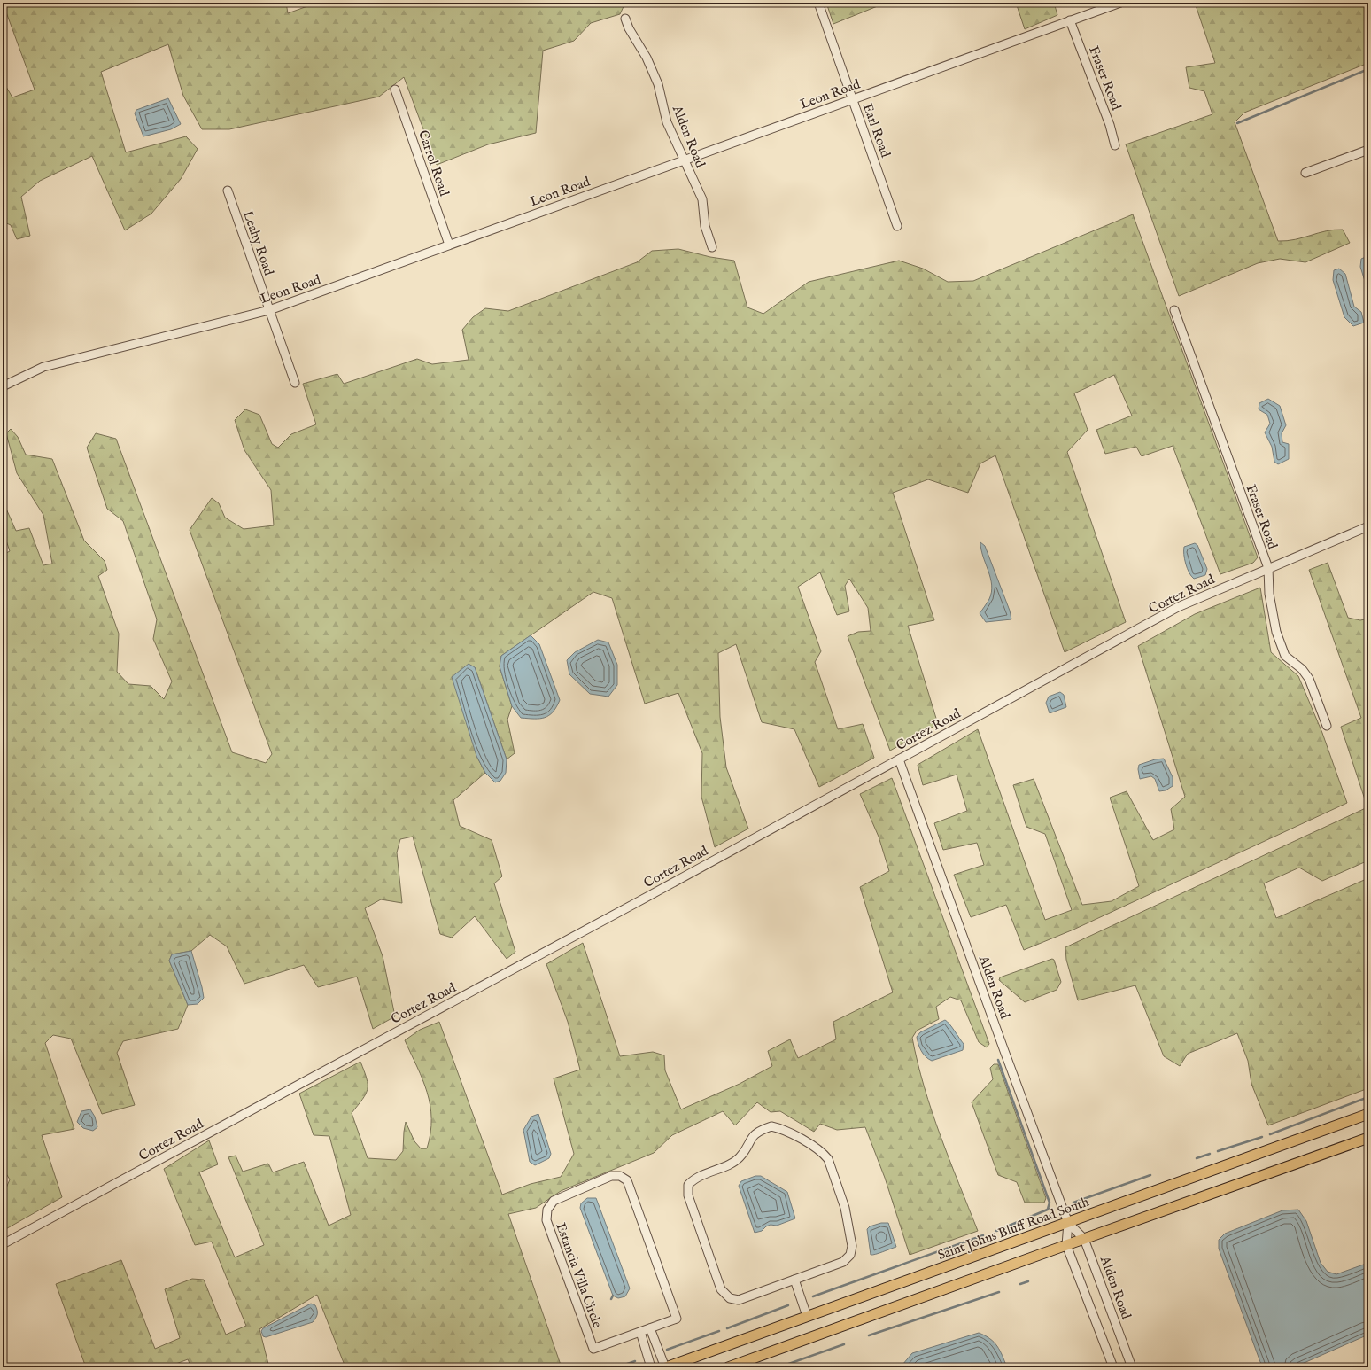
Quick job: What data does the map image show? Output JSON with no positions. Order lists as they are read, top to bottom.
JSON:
{
  "streets": {
    "main road": ["Saint Johns Bluff Road South"],
    "street": [
      "Fraser Road",
      "Leon Road",
      "Earl Road",
      "Alden Road",
      "Carrol Road",
      "Leahy Road",
      "Cortez Road",
      "Estancia Villa Circle"
    ]
  },
  "crossings": [
    ["Fraser Road", "Leon Road"],
    ["Fraser Road", "Cortez Road"],
    ["Leon Road", "Earl Road"],
    ["Leon Road", "Alden Road"],
    ["Leon Road", "Carrol Road"],
    ["Leon Road", "Leahy Road"],
    ["Alden Road", "Cortez Road"],
    ["Alden Road", "Saint Johns Bluff Road South"]
  ]
}
